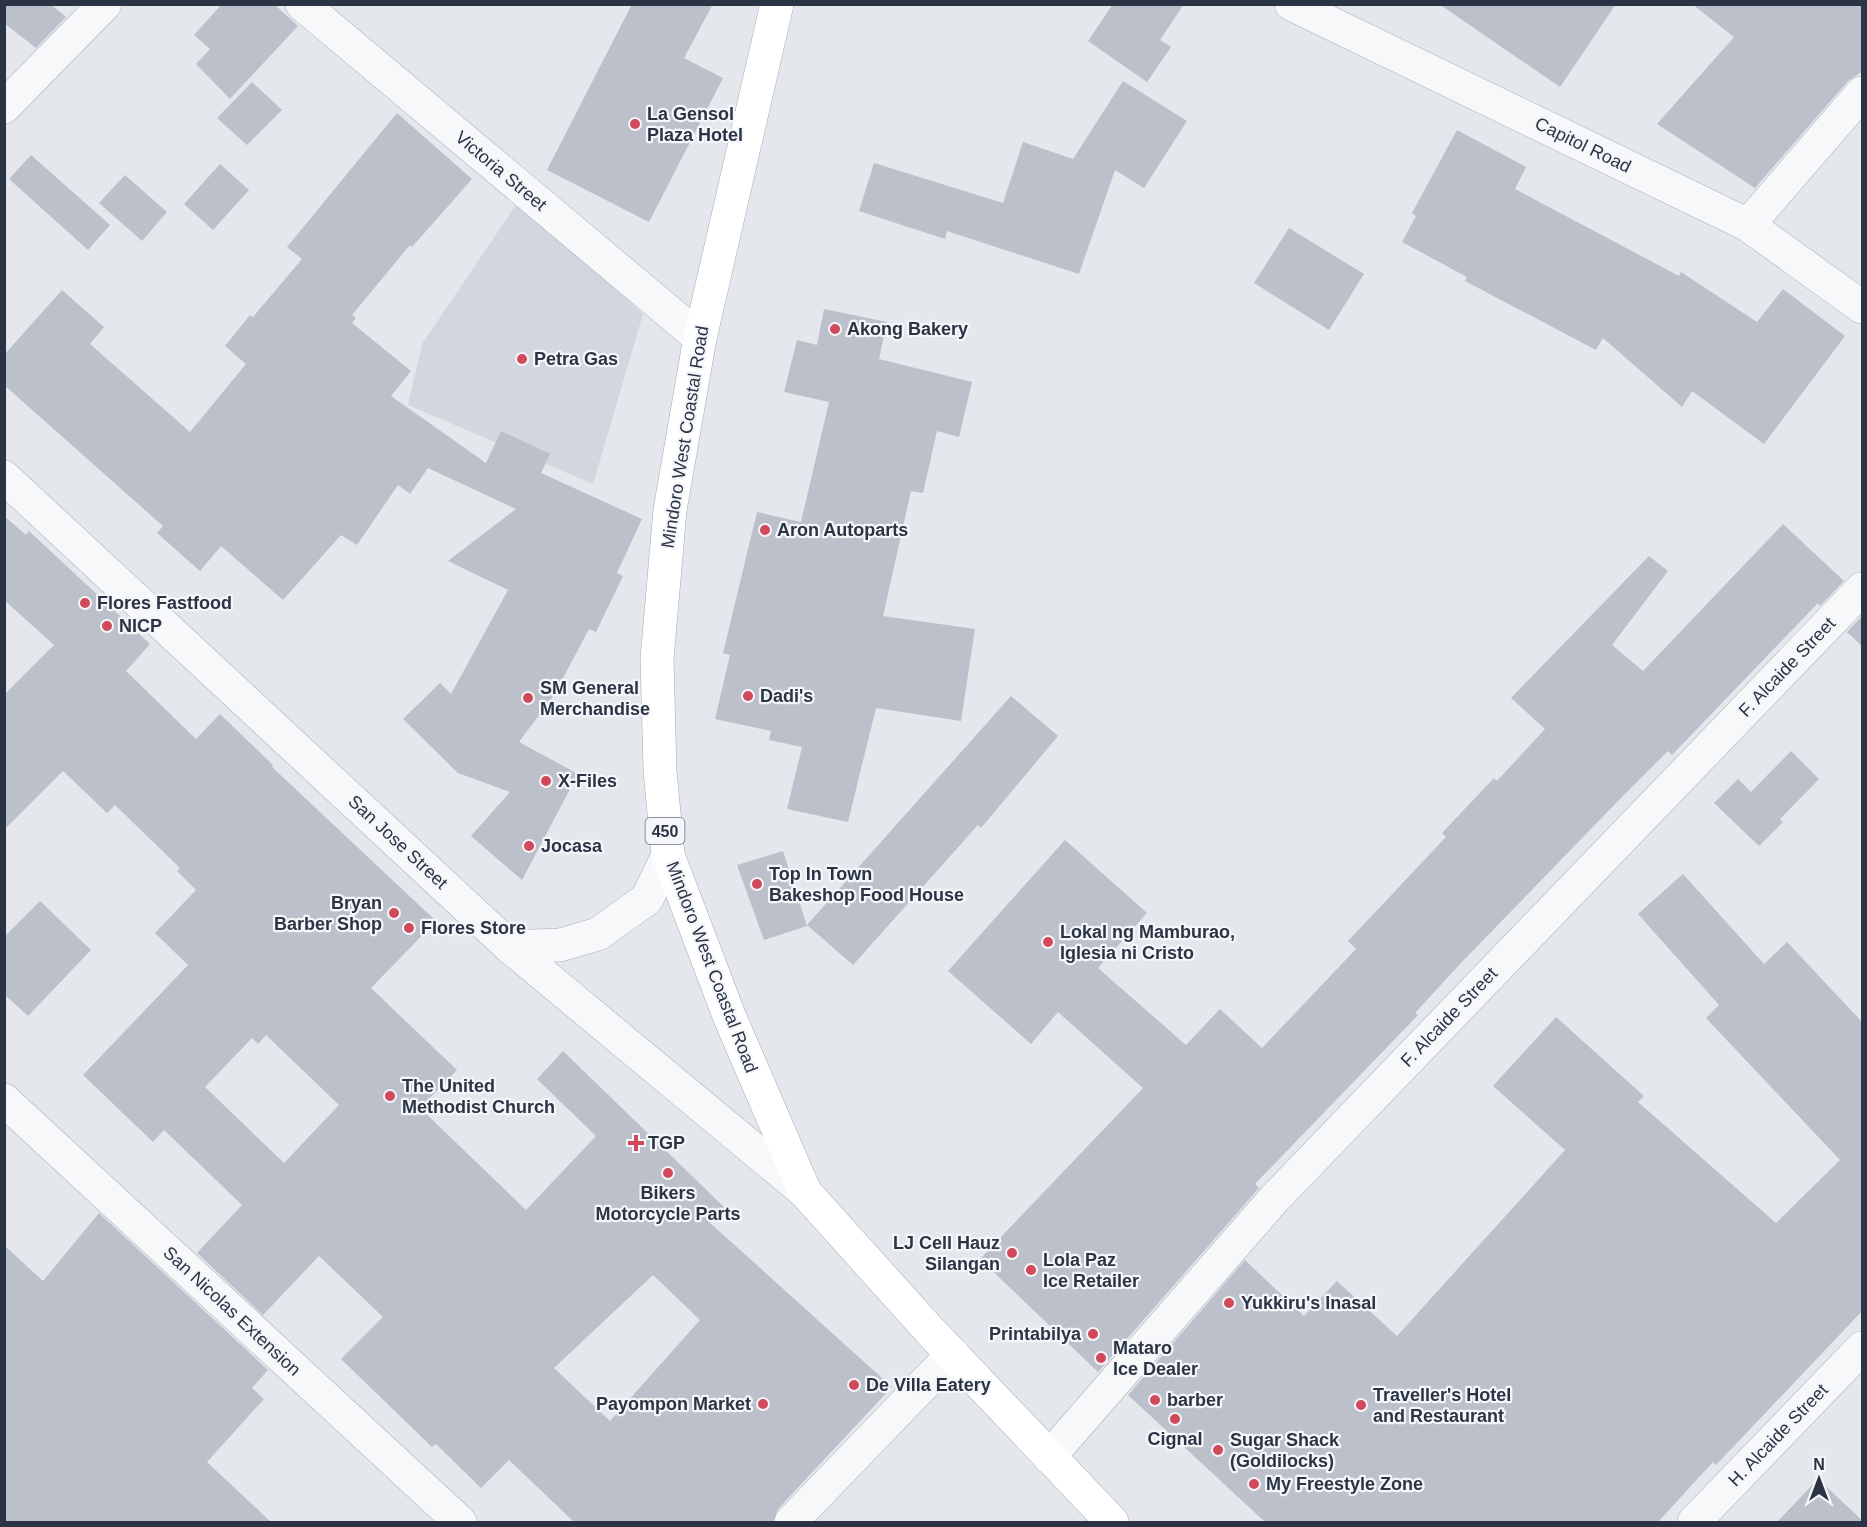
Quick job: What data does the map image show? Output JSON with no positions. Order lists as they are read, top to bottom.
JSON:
{
  "streets": {
    "main road": ["Mindoro West Coastal Road", "450"],
    "street": [
      "Capitol Road",
      "Victoria Street",
      "F. Alcaide Street",
      "San Jose Street",
      "San Nicolas Extension",
      "H. Alcaide Street"
    ]
  },
  "crossings": [
    ["Victoria Street", "Mindoro West Coastal Road"],
    ["Mindoro West Coastal Road", "F. Alcaide Street"],
    ["Mindoro West Coastal Road", "San Jose Street"]
  ],
  "places": {
    "other": [
      "La Gensol Plaza Hotel",
      "Akong Bakery",
      "Petra Gas",
      "Aron Autoparts",
      "Flores Fastfood",
      "NICP",
      "Dadi's",
      "SM General Merchandise",
      "X-Files",
      "Jocasa",
      "Top In Town Bakeshop Food House",
      "Bryan Barber Shop",
      "Flores Store",
      "Lokal ng Mamburao, Iglesia ni Cristo",
      "The United Methodist Church",
      "Bikers Motorcycle Parts",
      "LJ Cell Hauz Silangan",
      "Lola Paz Ice Retailer",
      "Yukkiru's Inasal",
      "Printabilya",
      "Mataro Ice Dealer",
      "De Villa Eatery",
      "barber",
      "Payompon Market",
      "Traveller's Hotel and Restaurant",
      "Cignal",
      "Sugar Shack (Goldilocks)",
      "My Freestyle Zone"
    ],
    "health": ["TGP"]
  },
  "north": "top"
}
